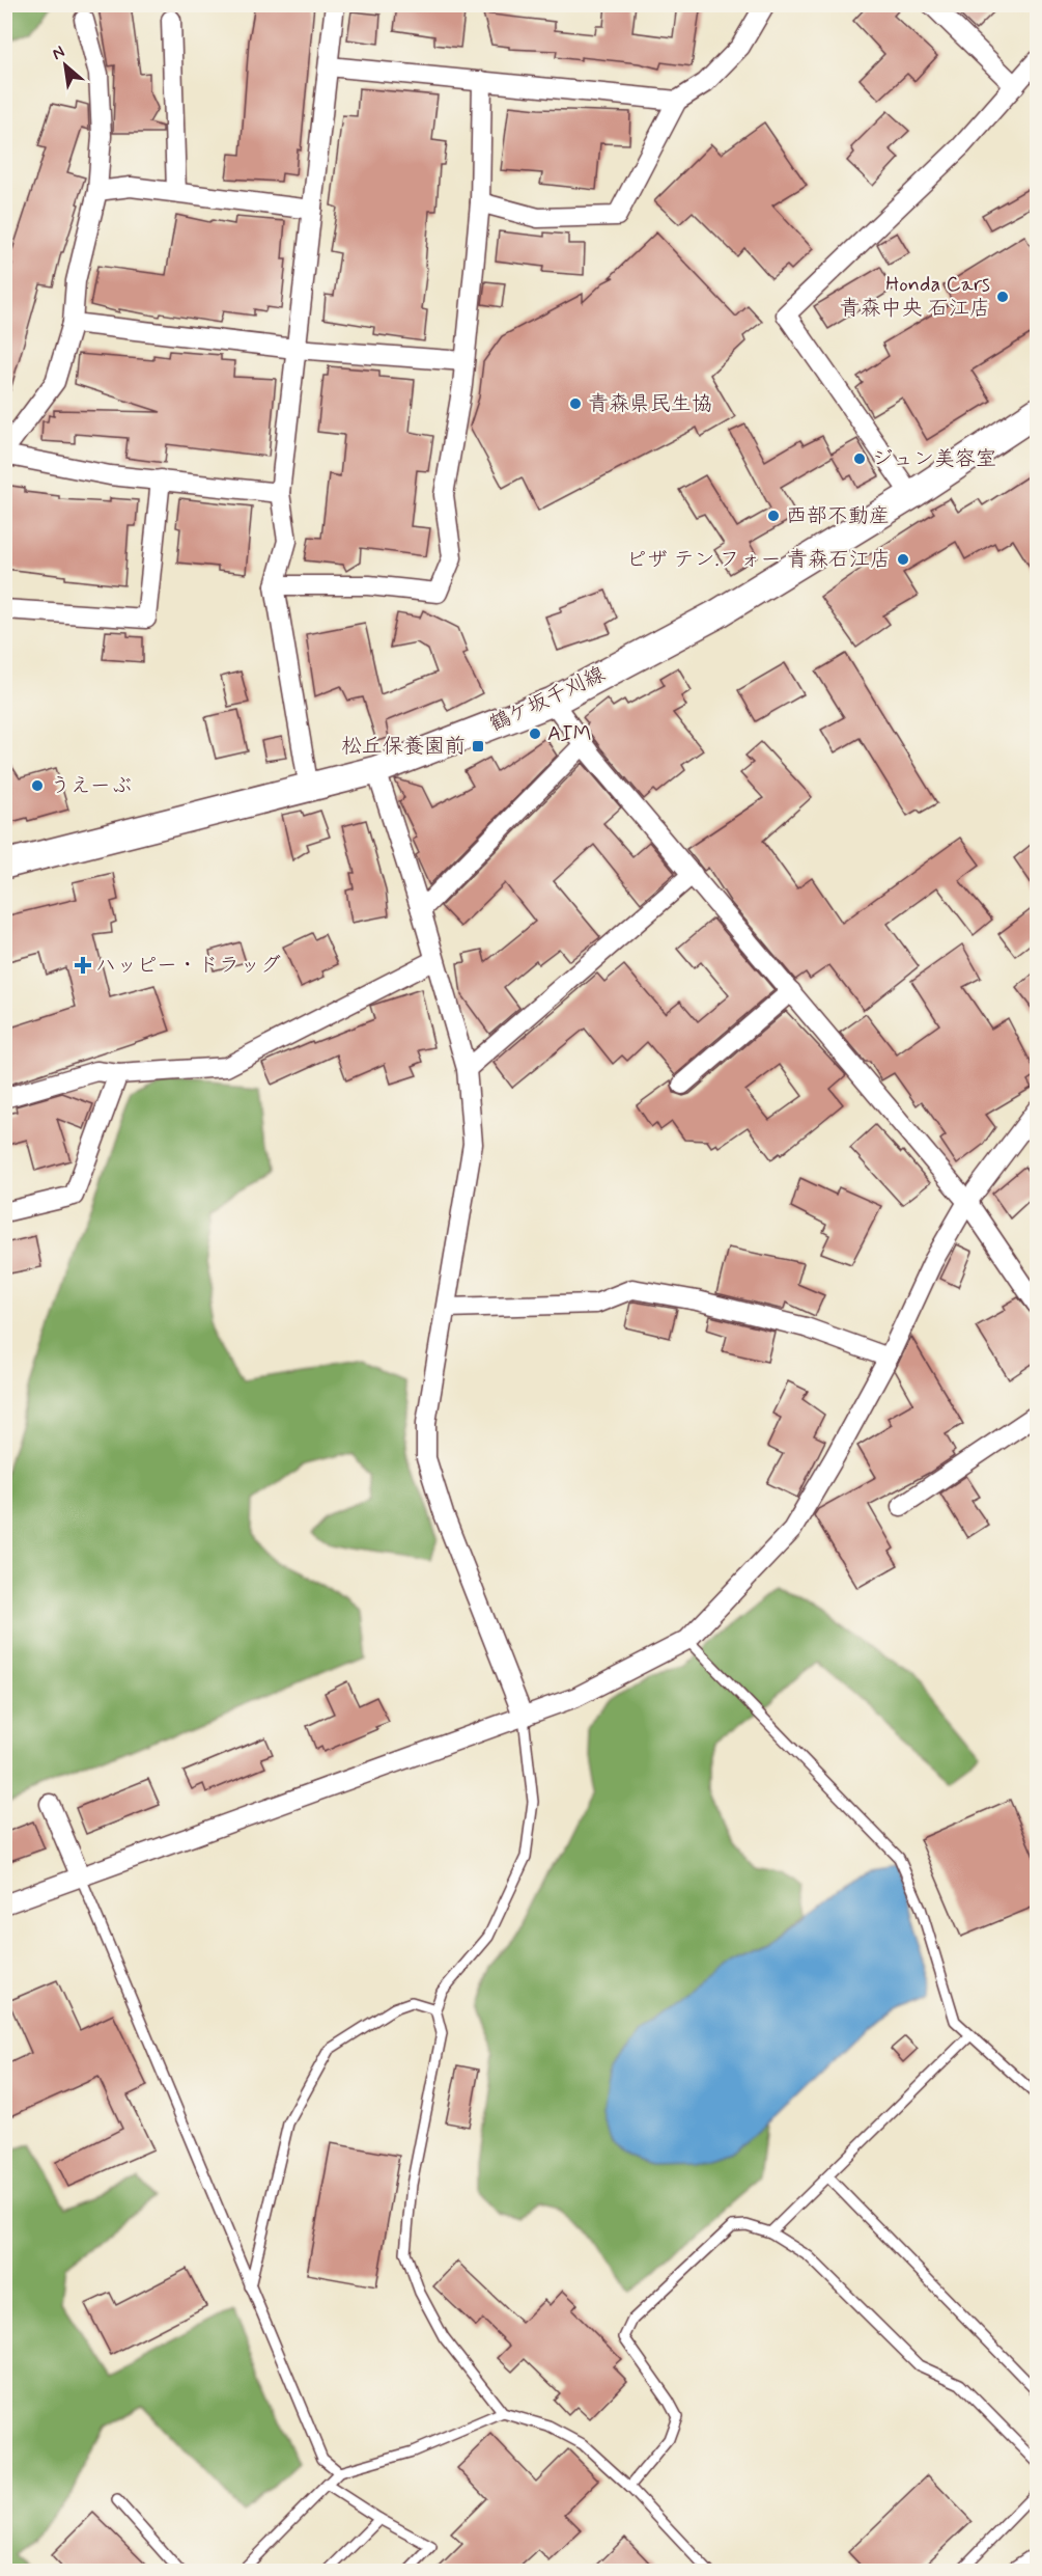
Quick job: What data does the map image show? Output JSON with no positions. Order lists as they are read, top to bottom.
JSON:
{
  "streets": {
    "main road": ["鶴ケ坂千刈線"]
  },
  "places": {
    "other": [
      "Honda Cars 青森中央 石江店",
      "青森県民生協",
      "ジュン美容室",
      "西部不動産",
      "ピザ テン.フォー 青森石江店",
      "AIM",
      "うえーぶ"
    ],
    "transit": ["松丘保養園前"],
    "health": ["ハッピー・ドラッグ"]
  },
  "north": "top left"
}
